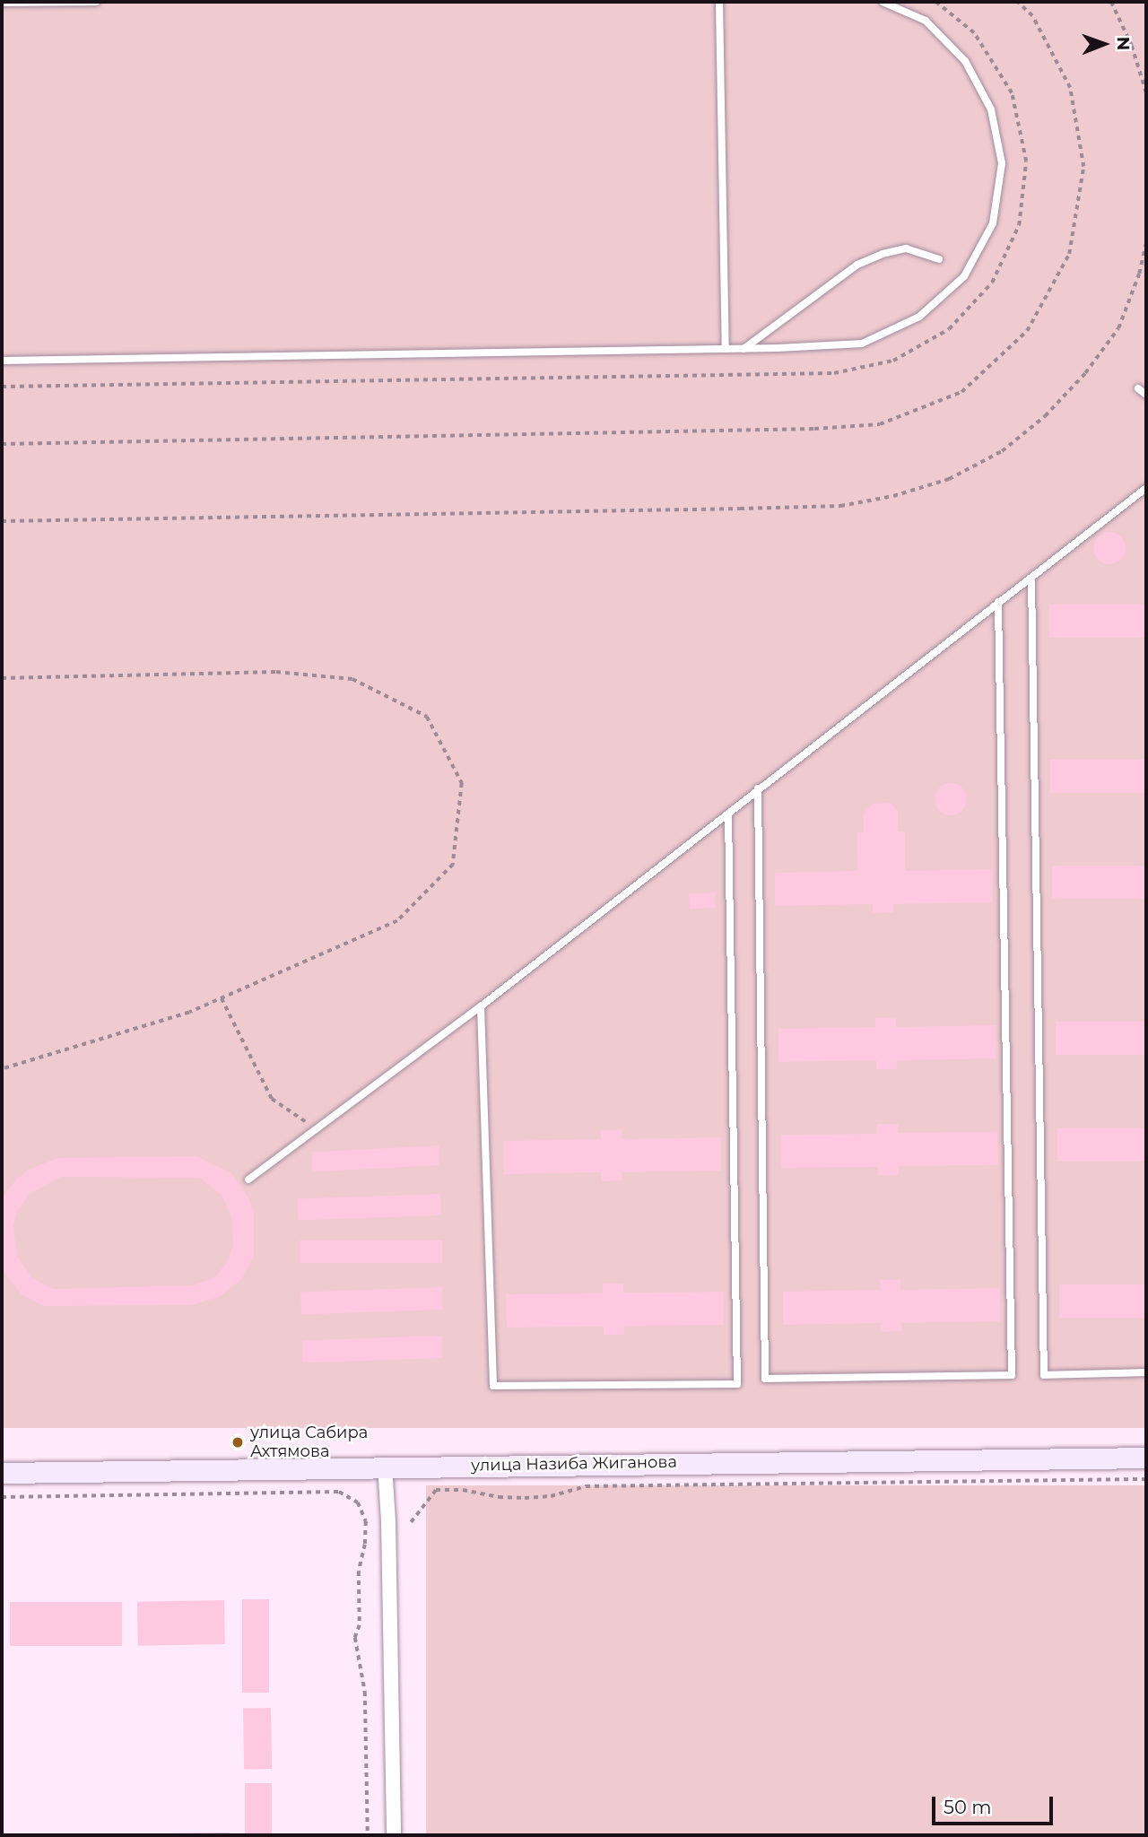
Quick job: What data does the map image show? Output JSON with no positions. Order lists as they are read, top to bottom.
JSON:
{
  "streets": {
    "street": ["улица Назиба Жиганова"]
  },
  "places": ["улица Сабира Ахтямова"],
  "scale_bar": "50 m",
  "north": "right"
}
